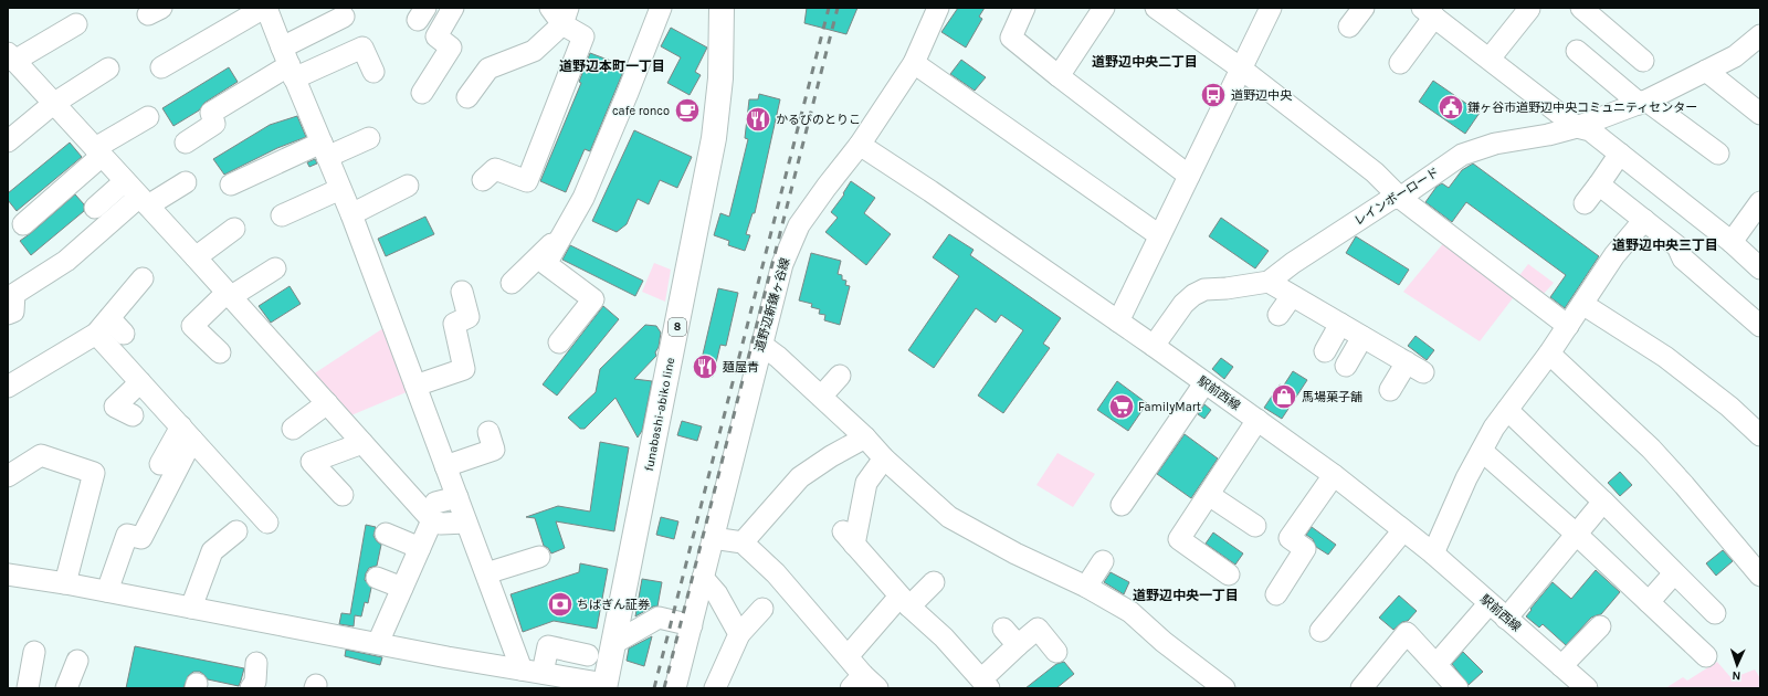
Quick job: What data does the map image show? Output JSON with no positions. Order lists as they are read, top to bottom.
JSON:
{
  "streets": {
    "main road": ["8", "funabashi-abiko line"],
    "street": ["レインボーロード", "道野辺新鎌ヶ谷線", "駅前西線"]
  },
  "crossings": [
    ["道野辺新鎌ヶ谷線", "駅前西線"]
  ],
  "districts": [
    "道野辺中央二丁目",
    "道野辺本町一丁目",
    "道野辺中央三丁目",
    "道野辺中央一丁目"
  ],
  "places": {
    "bus stop": ["道野辺中央"],
    "public building": ["鎌ヶ谷市道野辺中央コミュニティセンター"],
    "cafe": ["cafe ronco"],
    "restaurant": ["かるびのとりこ", "麺屋青"],
    "shop": ["馬場菓子舗"],
    "supermarket": ["FamilyMart"],
    "bank": ["ちばぎん証券"]
  },
  "north": "bottom"
}
